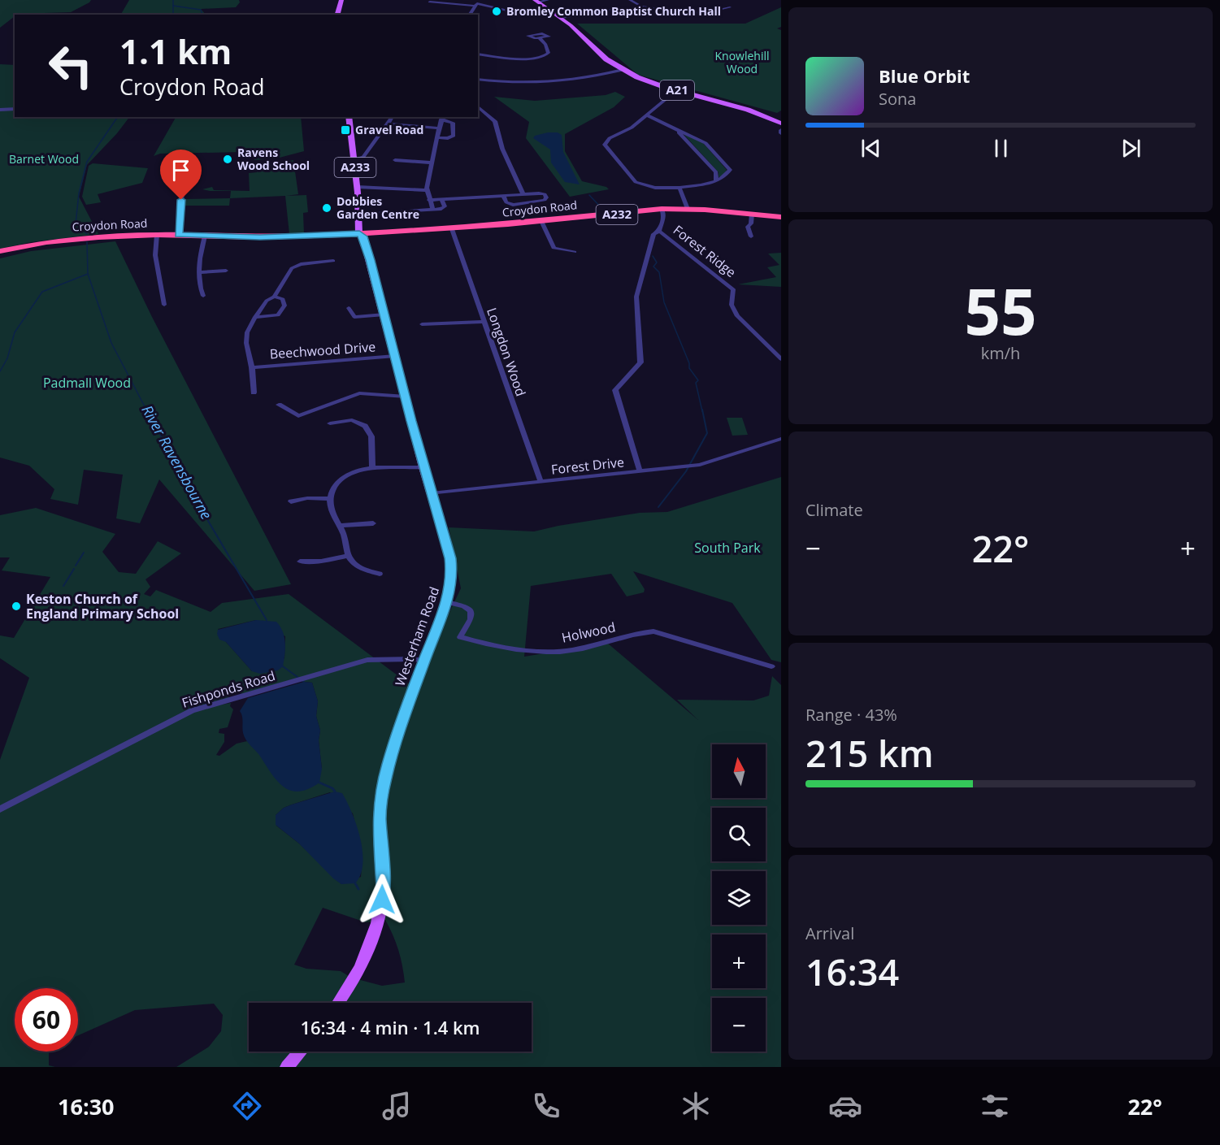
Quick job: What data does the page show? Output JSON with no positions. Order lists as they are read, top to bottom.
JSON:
{
  "streets": {
    "highway": ["Croydon Road", "A232"],
    "main road": ["A21", "A233", "Westerham Road"],
    "street": [
      "Forest Ridge",
      "Beechwood Drive",
      "Longdon Wood",
      "Forest Drive",
      "Holwood",
      "Fishponds Road"
    ]
  },
  "crossings": [
    ["A233", "Croydon Road"],
    ["A233", "Westerham Road"],
    ["Croydon Road", "Longdon Wood"],
    ["Croydon Road", "Forest Drive"],
    ["Croydon Road", "Westerham Road"],
    ["Forest Ridge", "Forest Drive"],
    ["Beechwood Drive", "Westerham Road"],
    ["Longdon Wood", "Forest Drive"],
    ["Forest Drive", "Westerham Road"],
    ["Holwood", "Westerham Road"],
    ["Westerham Road", "Fishponds Road"]
  ],
  "water": ["River Ravensbourne"],
  "parks": [
    "Knowlehill Wood",
    "Barnet Wood",
    "Padmall Wood",
    "South Park"
  ],
  "places": {
    "other": [
      "Bromley Common Baptist Church Hall",
      "Ravens Wood School",
      "Dobbies Garden Centre",
      "Keston Church of England Primary School"
    ],
    "transit": ["Gravel Road"]
  },
  "north": "top",
  "page": {
    "turn": ["1.1 km", "Croydon Road"],
    "song": ["Blue Orbit", "Sona"],
    "tile": [
      ["55", "km/h"],
      "Climate",
      ["Range · 43%", "215 km"],
      ["Arrival", "16:34"]
    ],
    "heat": ["−", "22°", "+"],
    "map_buttons": ["+", "−"],
    "limit": "60",
    "trip": "16:34 · 4 min · 1.4 km",
    "tabs": ["16:30", "22°"]
  }
}
